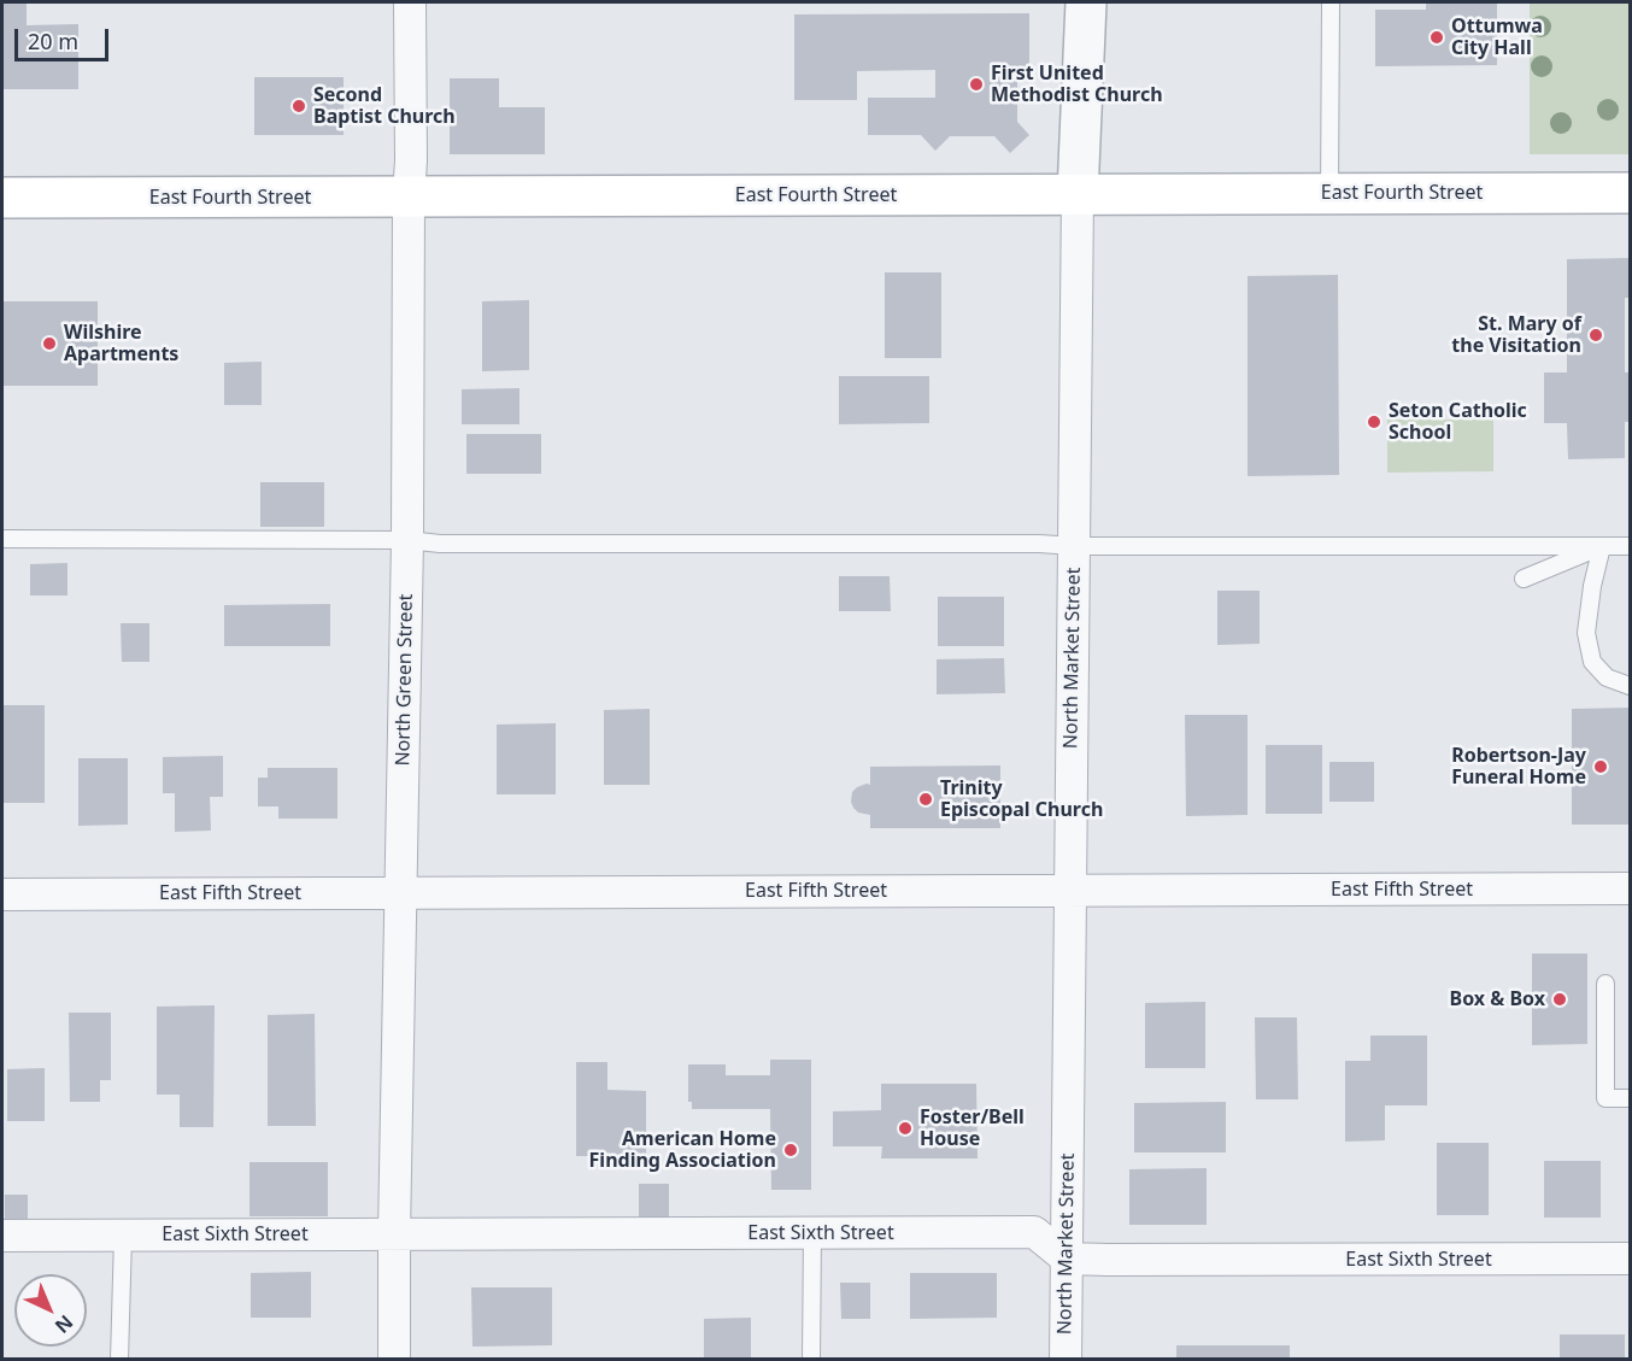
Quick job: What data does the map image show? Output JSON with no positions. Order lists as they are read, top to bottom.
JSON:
{
  "streets": {
    "main road": ["East Fourth Street"],
    "street": [
      "North Market Street",
      "North Green Street",
      "East Fifth Street",
      "East Sixth Street"
    ]
  },
  "crossings": [
    ["East Fourth Street", "North Market Street"],
    ["East Fourth Street", "North Green Street"],
    ["North Market Street", "East Fifth Street"],
    ["North Market Street", "East Sixth Street"],
    ["North Green Street", "East Fifth Street"],
    ["North Green Street", "East Sixth Street"]
  ],
  "places": [
    "Ottumwa City Hall",
    "First United Methodist Church",
    "Second Baptist Church",
    "St. Mary of the Visitation",
    "Wilshire Apartments",
    "Seton Catholic School",
    "Robertson-Jay Funeral Home",
    "Trinity Episcopal Church",
    "Box & Box",
    "Foster/Bell House",
    "American Home Finding Association"
  ],
  "scale_bar": "20 m",
  "north": "bottom right"
}
